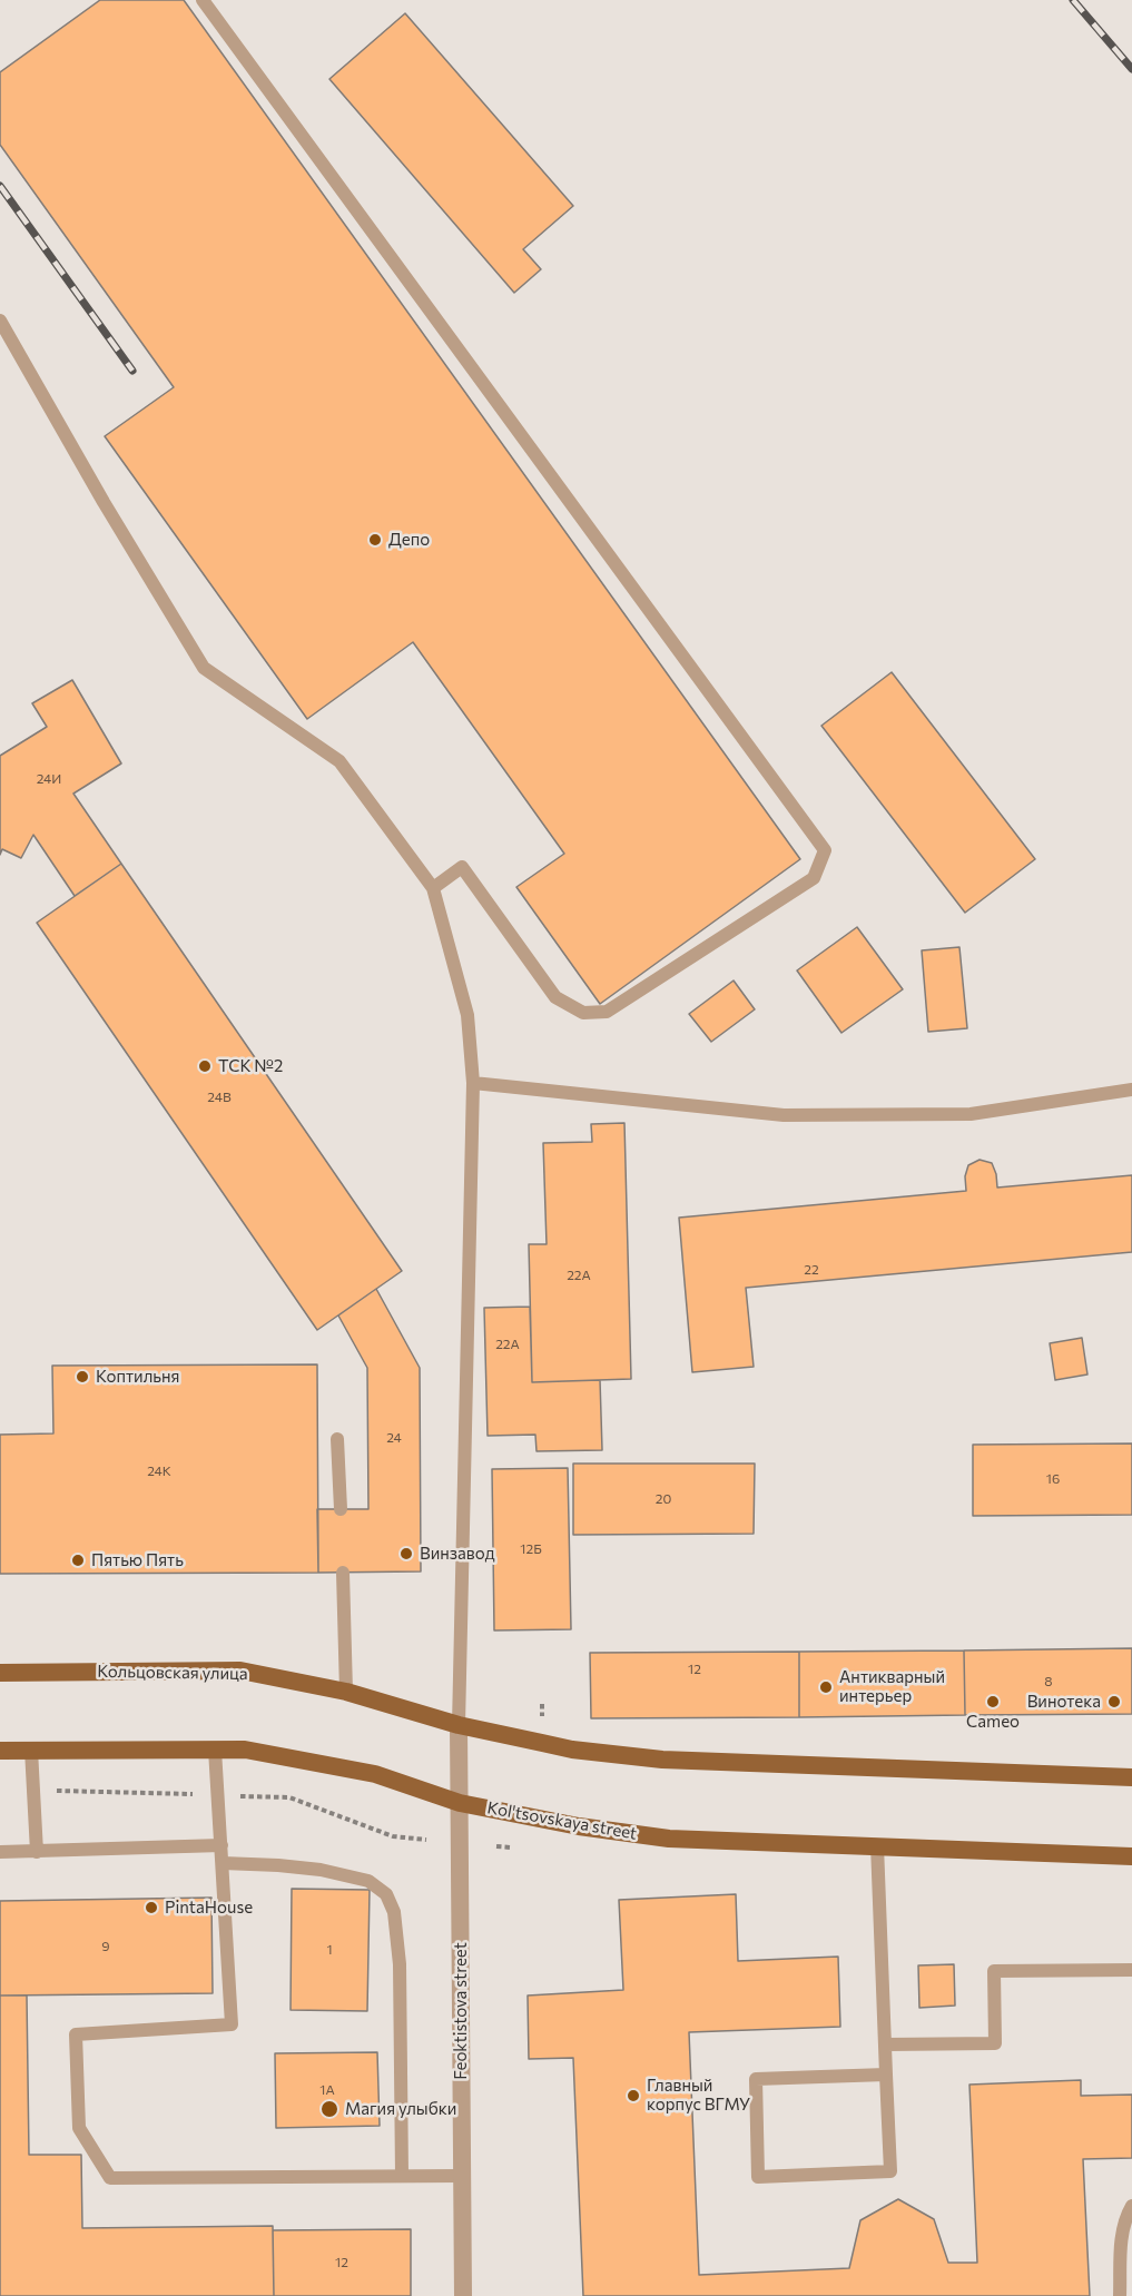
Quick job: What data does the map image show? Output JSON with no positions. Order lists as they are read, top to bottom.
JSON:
{
  "streets": {
    "main road": ["Кольцовская улица", "Kol'tsovskaya street"],
    "street": ["Feoktistova street"]
  },
  "crossings": [
    ["Кольцовская улица", "Feoktistova street"],
    ["Kol'tsovskaya street", "Feoktistova street"]
  ],
  "places": [
    "Депо",
    "ТСК №2",
    "Коптильня",
    "Винзавод",
    "Пятью Пять",
    "Антикварный интерьер",
    "Cameo",
    "Винотека",
    "PintaHouse",
    "Главный корпус ВГМУ",
    "Магия улыбки"
  ],
  "house_numbers": [
    "24И",
    "24В",
    "22",
    "22А",
    "22А",
    "24",
    "24К",
    "16",
    "20",
    "12Б",
    "12",
    "8",
    "9",
    "1",
    "1А",
    "12"
  ]
}
